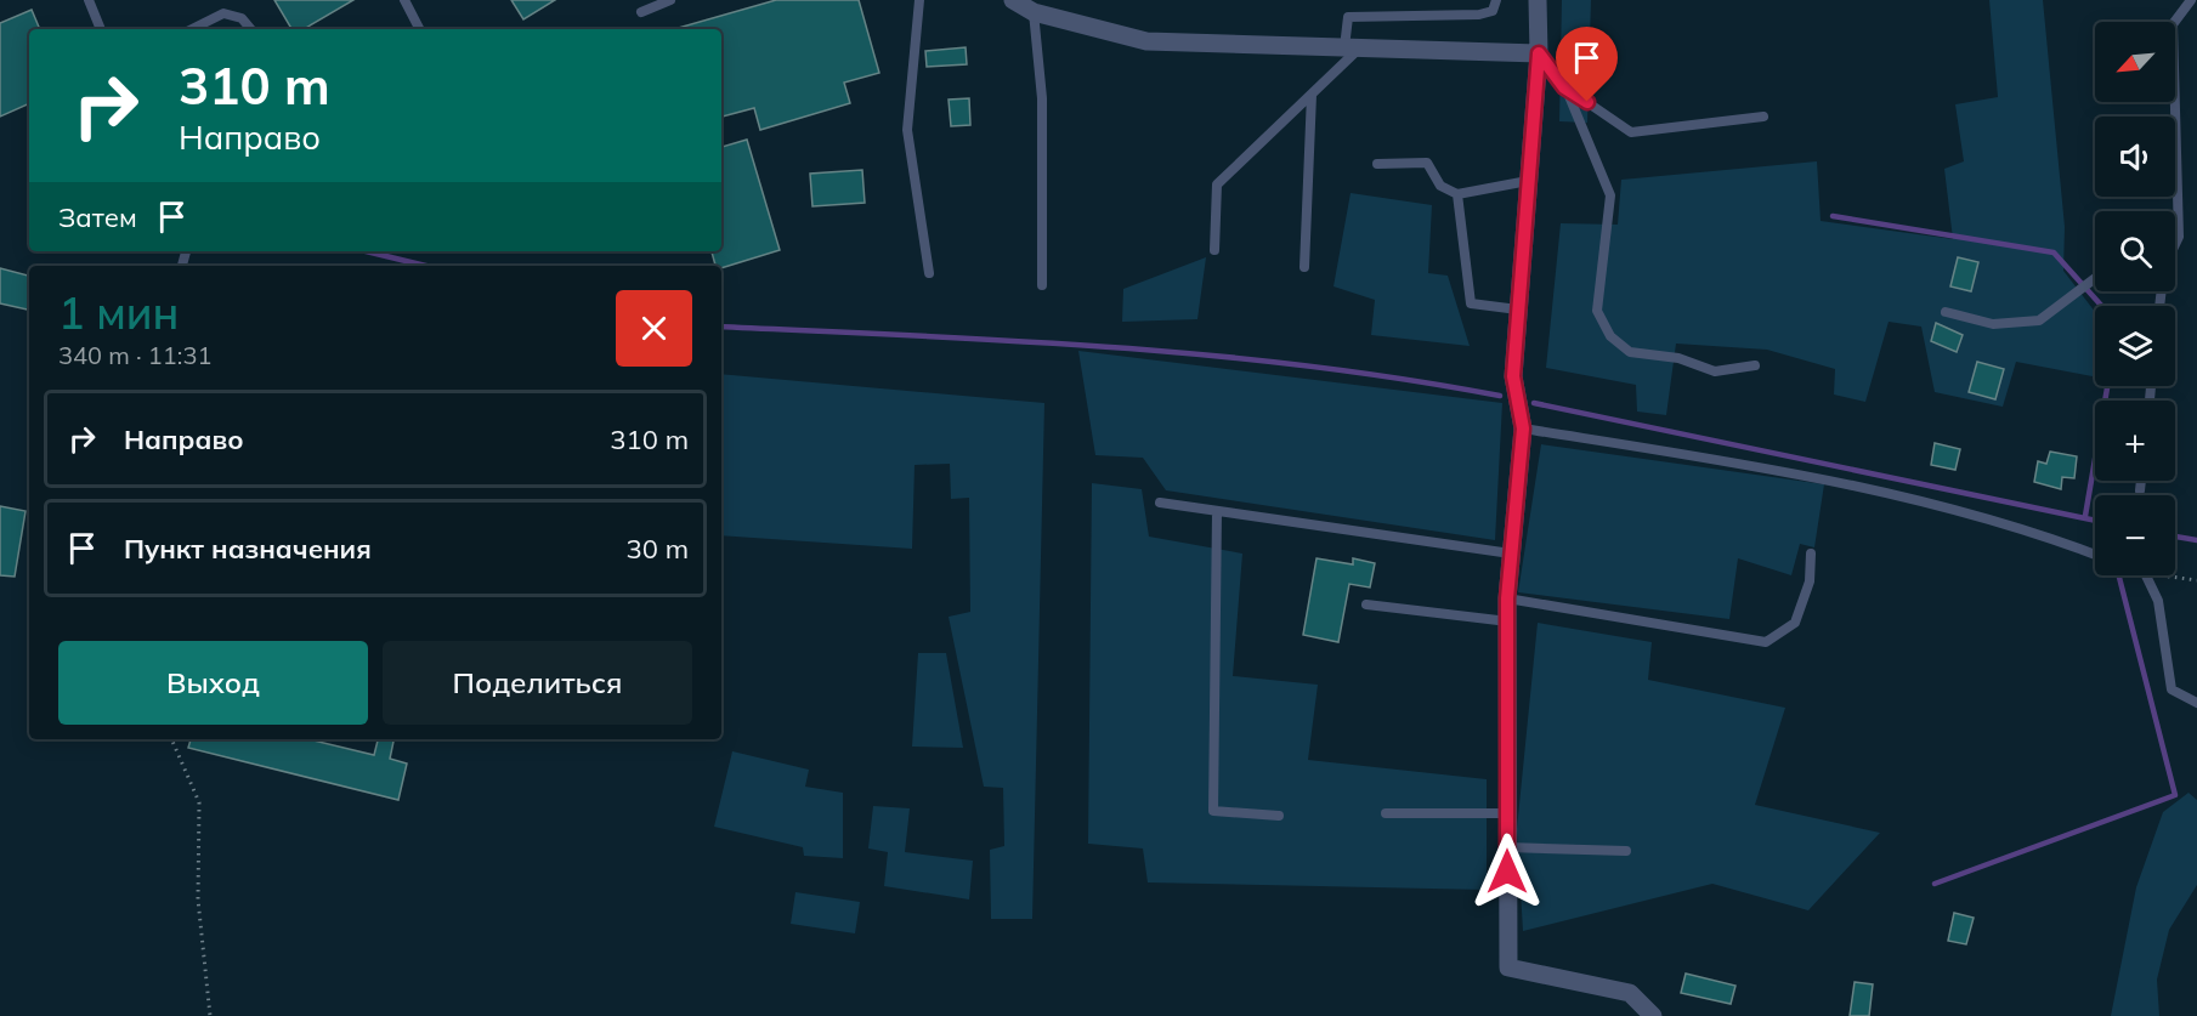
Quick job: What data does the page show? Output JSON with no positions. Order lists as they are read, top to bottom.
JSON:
{
  "north": "bottom left",
  "page": {
    "map_buttons": ["+", "−"],
    "turn": ["310 m", "Направо"],
    "then": "Затем",
    "heading": ["1 мин", "340 m · 11:31"],
    "list": [
      {
        "name": "Направо",
        "value": "310 m"
      },
      {
        "name": "Пункт назначения",
        "value": "30 m"
      }
    ],
    "buttons": ["Выход", "Поделиться"]
  }
}
